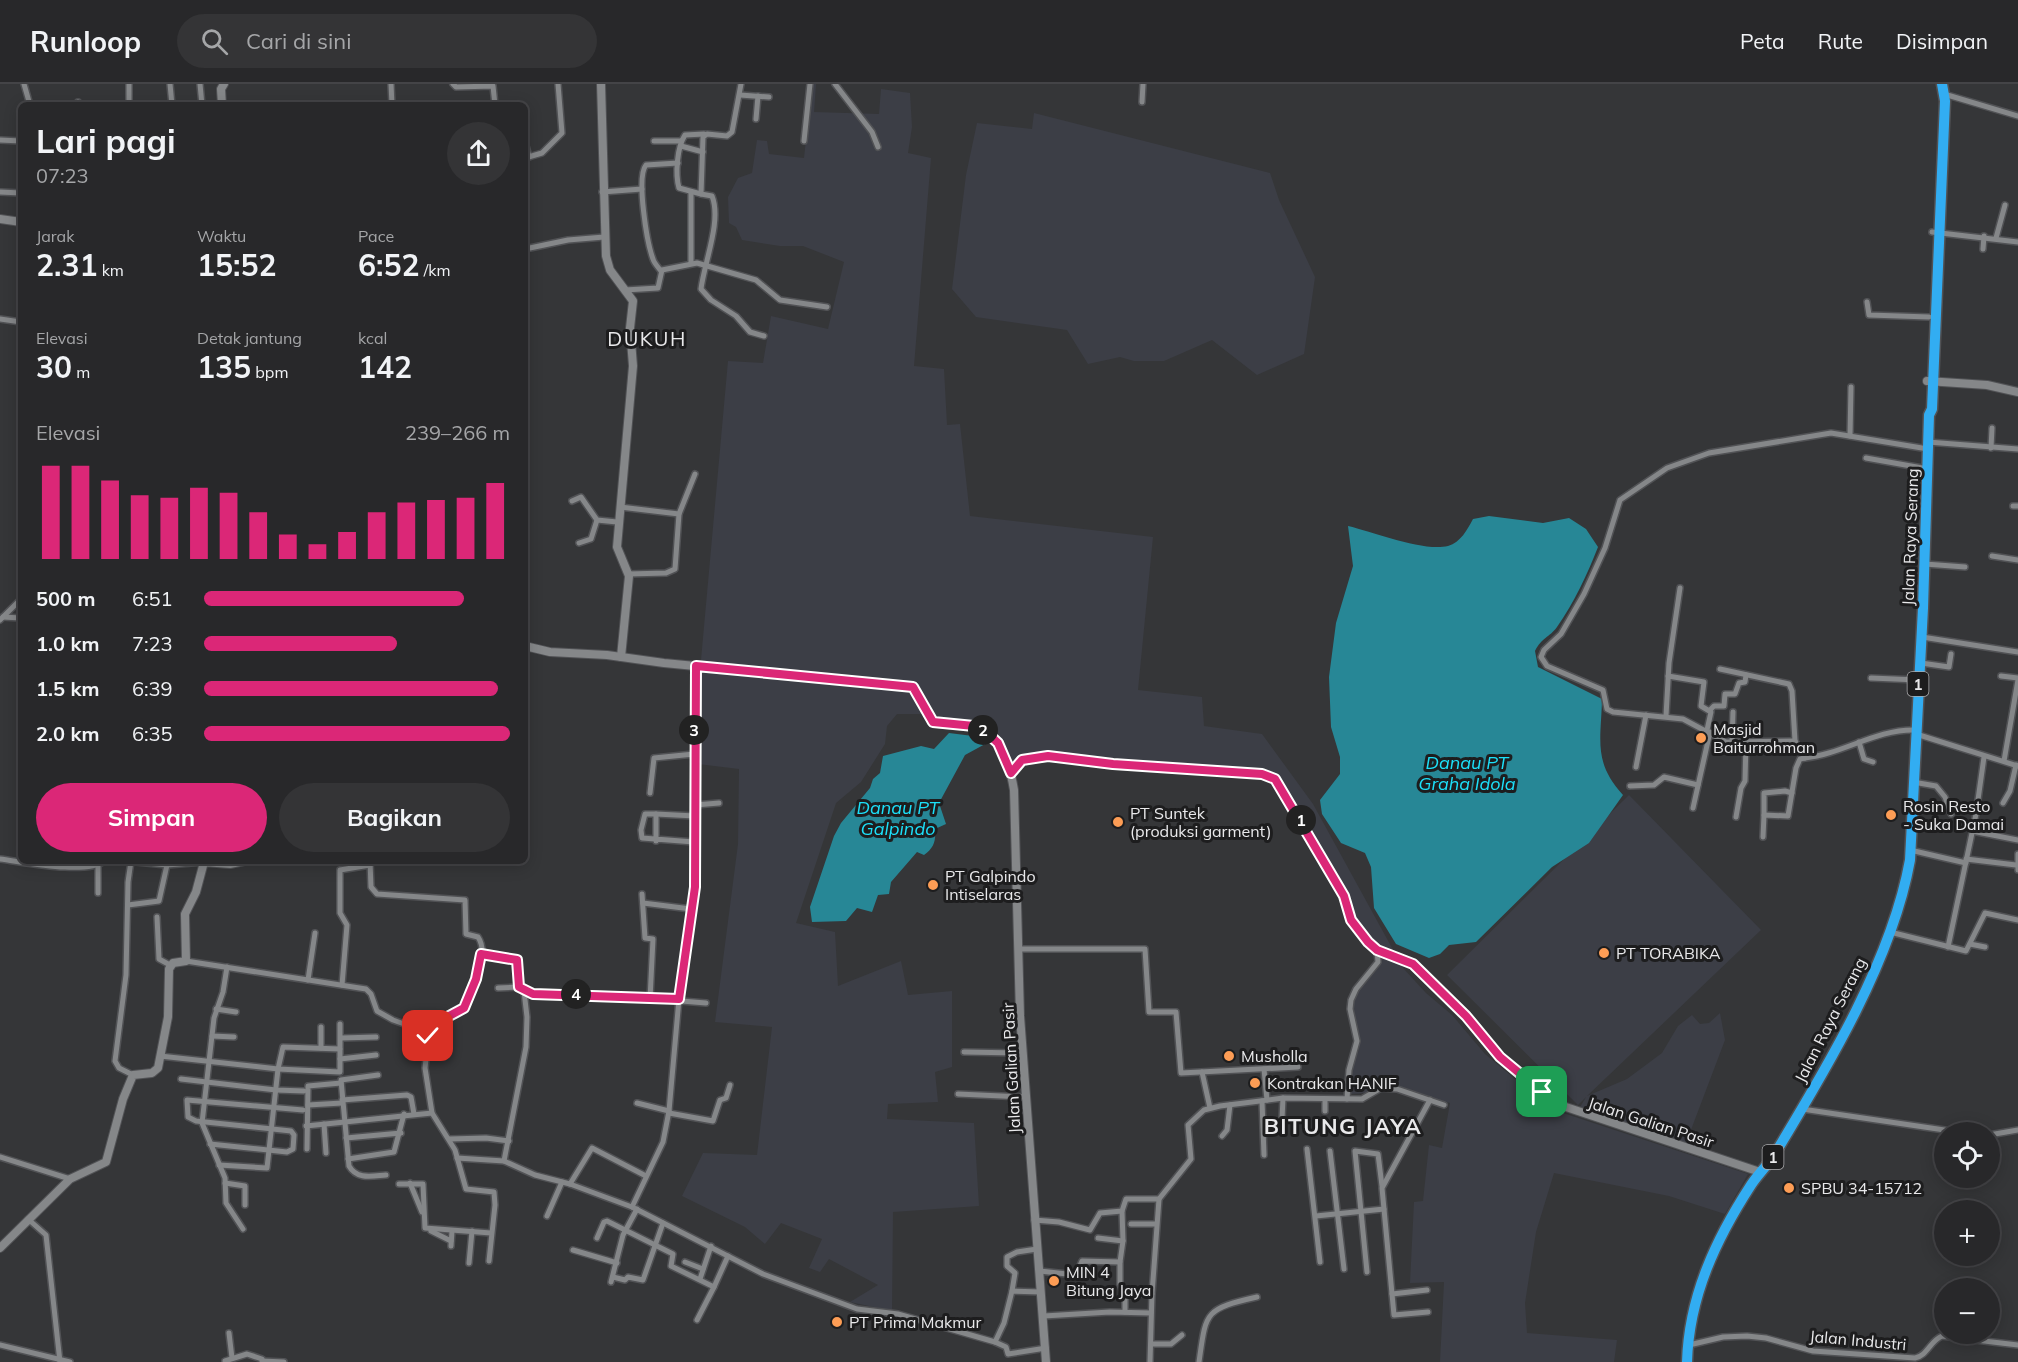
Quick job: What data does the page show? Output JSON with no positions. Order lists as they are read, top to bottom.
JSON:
{
  "streets": {
    "highway": ["Jalan Raya Serang", "1"],
    "street": ["Jalan Galian Pasir", "Jalan Industri"]
  },
  "crossings": [
    ["Jalan Raya Serang", "Jalan Galian Pasir"],
    ["Jalan Raya Serang", "Jalan Industri"]
  ],
  "districts": ["DUKUH", "BITUNG JAYA"],
  "water": ["Danau PT Graha Idola", "Danau PT Galpindo"],
  "places": [
    "Masjid Baiturrohman",
    "Rosin Resto - Suka Damai",
    "PT Suntek (produksi garment)",
    "PT Galpindo Intiselaras",
    "PT TORABIKA",
    "Musholla",
    "Kontrakan HANIF",
    "SPBU 34-15712",
    "MIN 4 Bitung Jaya",
    "PT Prima Makmur"
  ],
  "page": {
    "header": "Runloop",
    "search": "Cari di sini",
    "nav": ["Peta", "Rute", "Disimpan"],
    "heading": ["Lari pagi", "07:23"],
    "stats": [
      ["Jarak", "2.31 km"],
      ["Waktu", "15:52"],
      ["Pace", "6:52 /km"],
      ["Elevasi", "30 m"],
      ["Detak jantung", "135 bpm"],
      ["kcal", "142"]
    ],
    "chart": ["Elevasi", "239–266 m"],
    "list": [
      {
        "name": "500 m",
        "note": "6:51"
      },
      {
        "name": "1.0 km",
        "note": "7:23"
      },
      {
        "name": "1.5 km",
        "note": "6:39"
      },
      {
        "name": "2.0 km",
        "note": "6:35"
      }
    ],
    "pins": [
      "2",
      "3",
      "1",
      "4"
    ],
    "buttons": ["Simpan", "Bagikan"],
    "map_buttons": ["+", "−"]
  }
}
